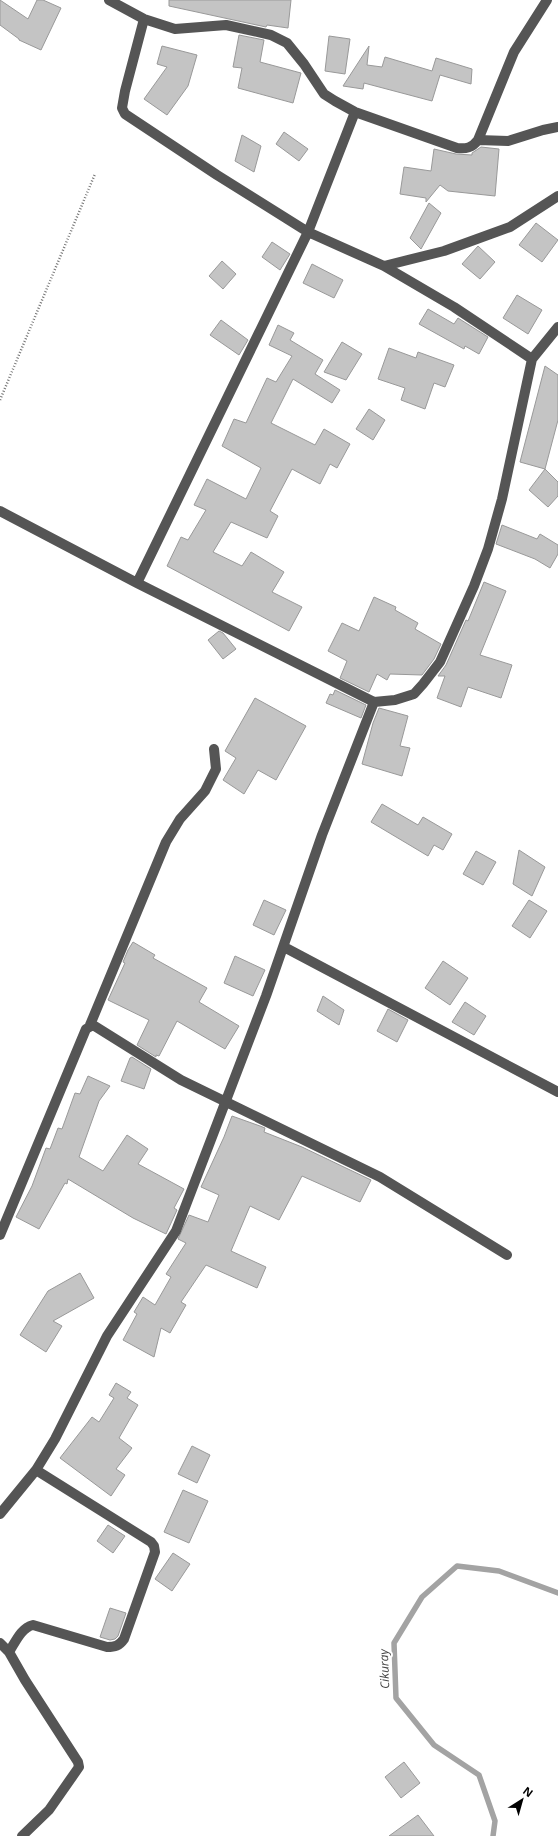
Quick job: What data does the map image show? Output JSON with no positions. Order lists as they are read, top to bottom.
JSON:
{
  "water": ["Cikuray"],
  "north": "top right"
}
